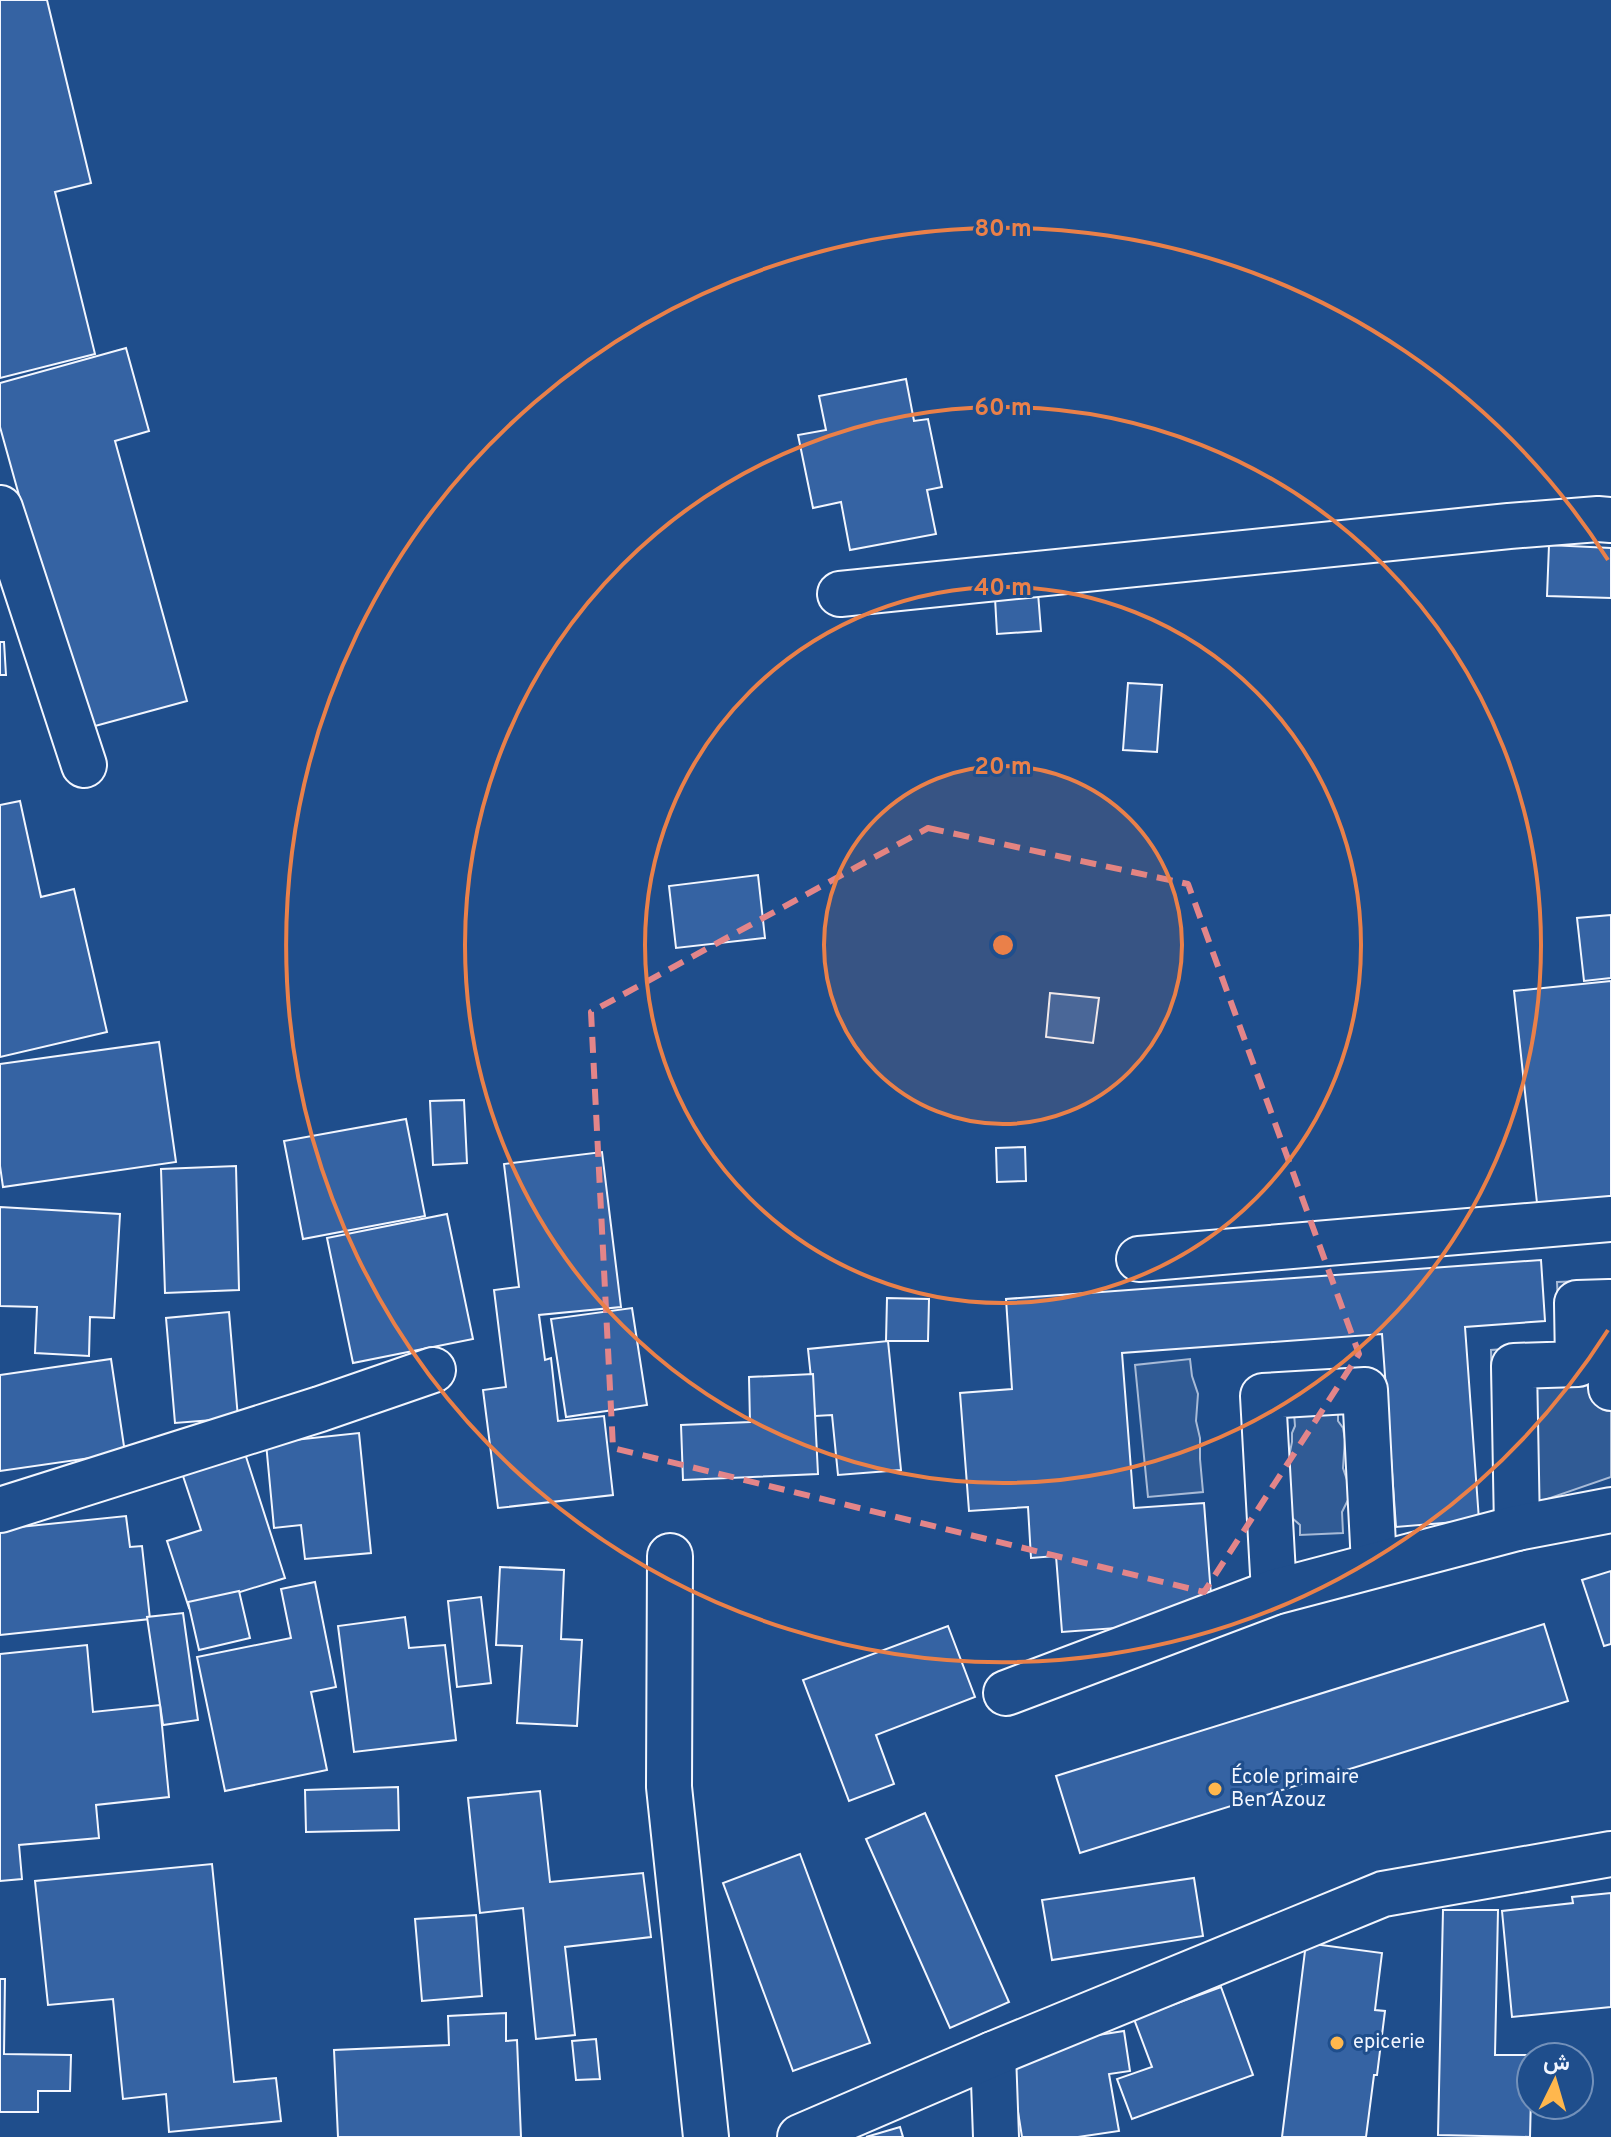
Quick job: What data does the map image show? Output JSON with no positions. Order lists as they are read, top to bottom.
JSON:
{
  "places": ["École primaire Ben Azouz", "epicerie"],
  "north": "top",
  "rings": [
    "80 m",
    "60 m",
    "40 m",
    "20 m"
  ]
}
